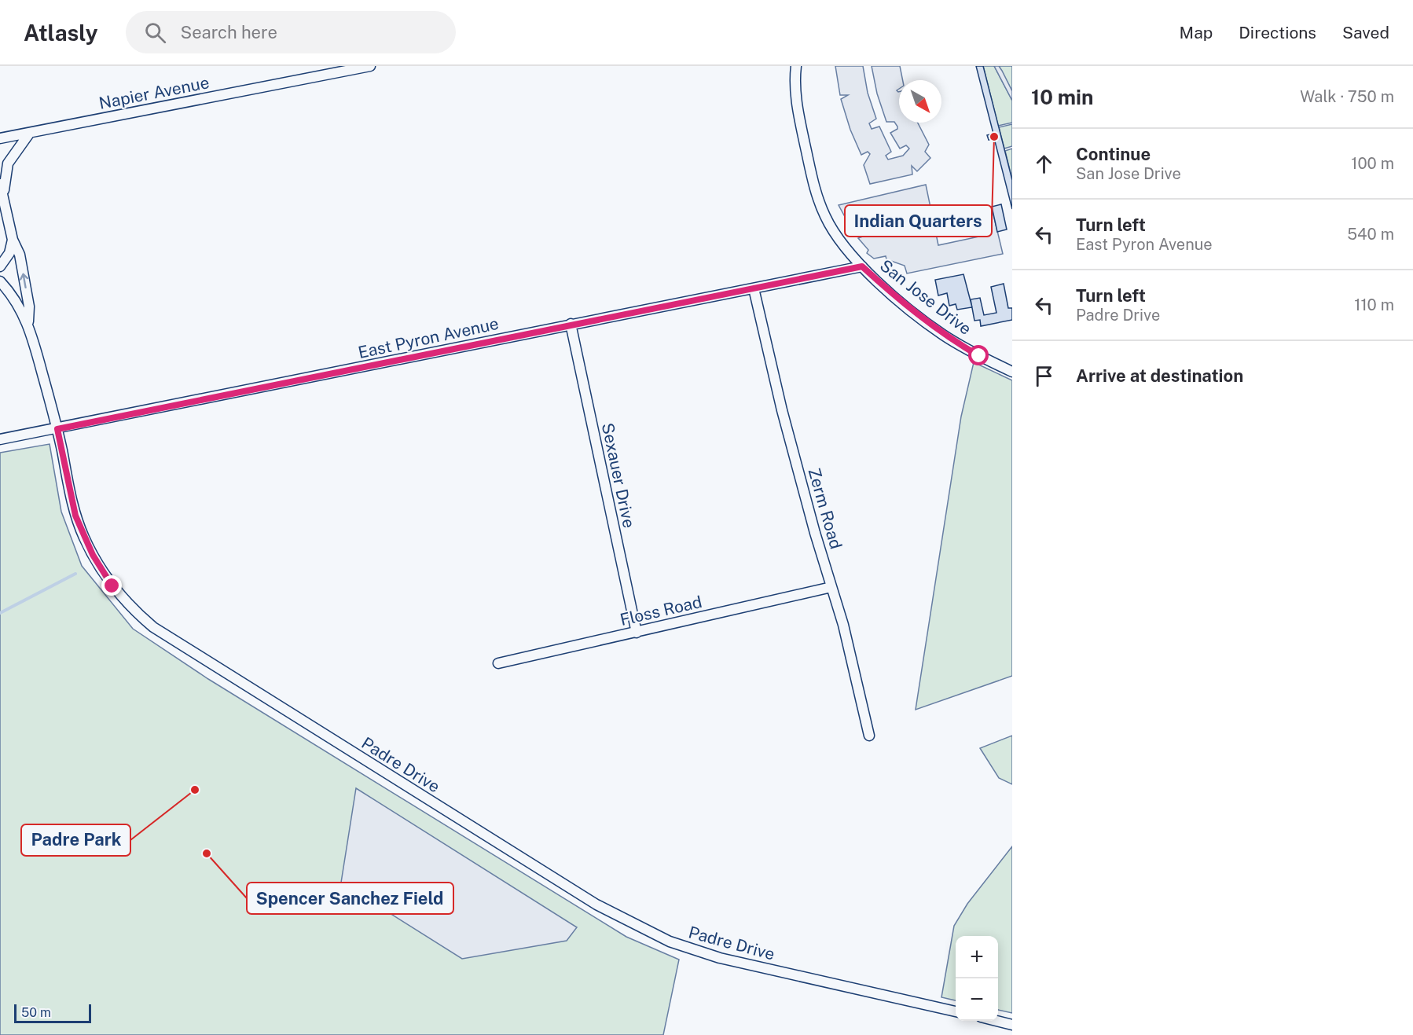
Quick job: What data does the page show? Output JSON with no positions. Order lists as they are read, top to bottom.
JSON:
{
  "streets": {
    "street": [
      "Napier Avenue",
      "San Jose Drive",
      "East Pyron Avenue",
      "Sexauer Drive",
      "Zerm Road",
      "Floss Road",
      "Padre Drive"
    ]
  },
  "crossings": [
    ["Napier Avenue", "Padre Drive"],
    ["San Jose Drive", "East Pyron Avenue"],
    ["East Pyron Avenue", "Sexauer Drive"],
    ["East Pyron Avenue", "Zerm Road"],
    ["East Pyron Avenue", "Padre Drive"],
    ["Sexauer Drive", "Floss Road"],
    ["Zerm Road", "Floss Road"]
  ],
  "places": ["Indian Quarters", "Padre Park", "Spencer Sanchez Field"],
  "scale_bar": "50 m",
  "north": "bottom right",
  "page": {
    "header": "Atlasly",
    "search": "Search here",
    "nav": ["Map", "Directions", "Saved"],
    "heading": ["10 min", "Walk · 750 m"],
    "list": [
      ["Continue", "San Jose Drive", "100 m"],
      ["Turn left", "East Pyron Avenue", "540 m"],
      ["Turn left", "Padre Drive", "110 m"],
      "Arrive at destination"
    ],
    "map_buttons": ["+", "−"],
    "scale": "50 m"
  }
}
